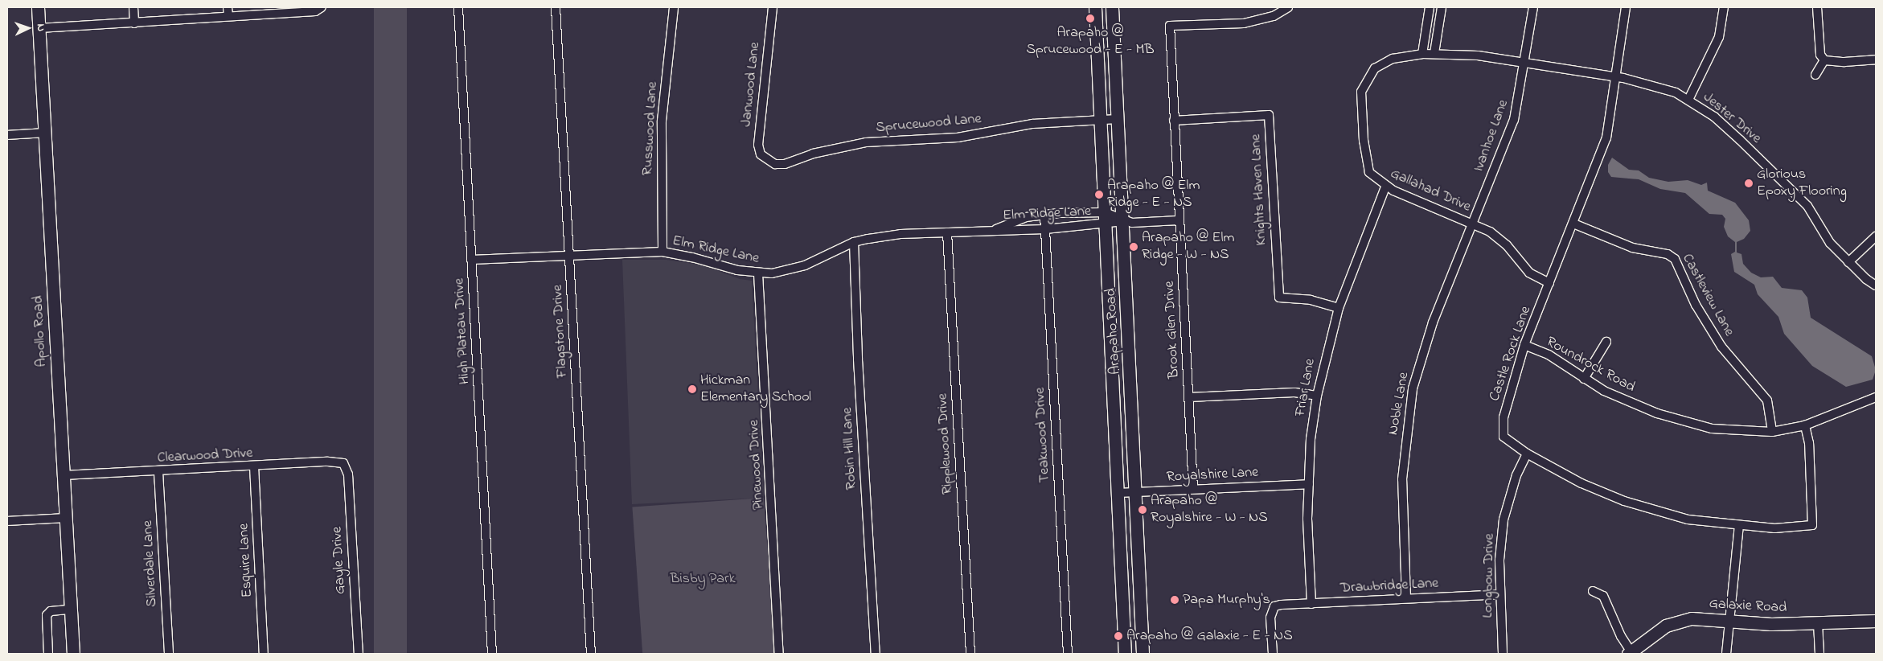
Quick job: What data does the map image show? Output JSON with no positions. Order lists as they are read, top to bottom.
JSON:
{
  "streets": {
    "main road": ["Apollo Road", "Arapaho Road", "Galaxie Road"],
    "street": [
      "Janwood Lane",
      "Jester Drive",
      "Sprucewood Lane",
      "Russwood Lane",
      "Ivanhoe Lane",
      "Knights Haven Lane",
      "Gallahad Drive",
      "Elm Ridge Lane",
      "Castleview Lane",
      "Brook Glen Drive",
      "High Plateau Drive",
      "Flagstone Drive",
      "Castle Rock Lane",
      "Roundrock Road",
      "Friar Lane",
      "Noble Lane",
      "Teakwood Drive",
      "Ripplewood Drive",
      "Robin Hill Lane",
      "Clearwood Drive",
      "Pinewood Drive",
      "Royalshire Lane",
      "Esquire Lane",
      "Gayle Drive",
      "Silverdale Lane",
      "Longbow Drive",
      "Drawbridge Lane"
    ]
  },
  "crossings": [
    ["Janwood Lane", "Sprucewood Lane"],
    ["Jester Drive", "Ivanhoe Lane"],
    ["Jester Drive", "Gallahad Drive"],
    ["Jester Drive", "Castle Rock Lane"],
    ["Sprucewood Lane", "Arapaho Road"],
    ["Russwood Lane", "Elm Ridge Lane"],
    ["Ivanhoe Lane", "Gallahad Drive"],
    ["Ivanhoe Lane", "Noble Lane"],
    ["Knights Haven Lane", "Brook Glen Drive"],
    ["Knights Haven Lane", "Friar Lane"],
    ["Gallahad Drive", "Castle Rock Lane"],
    ["Gallahad Drive", "Friar Lane"],
    ["Gallahad Drive", "Noble Lane"],
    ["Elm Ridge Lane", "Brook Glen Drive"],
    ["Elm Ridge Lane", "High Plateau Drive"],
    ["Elm Ridge Lane", "Flagstone Drive"],
    ["Elm Ridge Lane", "Arapaho Road"],
    ["Elm Ridge Lane", "Teakwood Drive"],
    ["Elm Ridge Lane", "Ripplewood Drive"],
    ["Elm Ridge Lane", "Robin Hill Lane"],
    ["Elm Ridge Lane", "Pinewood Drive"],
    ["Castleview Lane", "Castle Rock Lane"],
    ["Castleview Lane", "Roundrock Road"],
    ["Brook Glen Drive", "Royalshire Lane"],
    ["Apollo Road", "Clearwood Drive"],
    ["Arapaho Road", "Royalshire Lane"],
    ["Castle Rock Lane", "Roundrock Road"],
    ["Castle Rock Lane", "Longbow Drive"],
    ["Friar Lane", "Royalshire Lane"],
    ["Friar Lane", "Drawbridge Lane"],
    ["Noble Lane", "Drawbridge Lane"],
    ["Clearwood Drive", "Esquire Lane"],
    ["Clearwood Drive", "Gayle Drive"],
    ["Clearwood Drive", "Silverdale Lane"],
    ["Longbow Drive", "Drawbridge Lane"]
  ],
  "parks": ["Bisby Park"],
  "places": [
    "Arapaho @ Sprucewood - E - MB",
    "Glorious Epoxy Flooring",
    "Arapaho @ Elm Ridge - E - NS",
    "Arapaho @ Elm Ridge - W - NS",
    "Hickman Elementary School",
    "Arapaho @ Royalshire - W - NS",
    "Papa Murphy's",
    "Arapaho @ Galaxie - E - NS"
  ],
  "north": "right"
}
